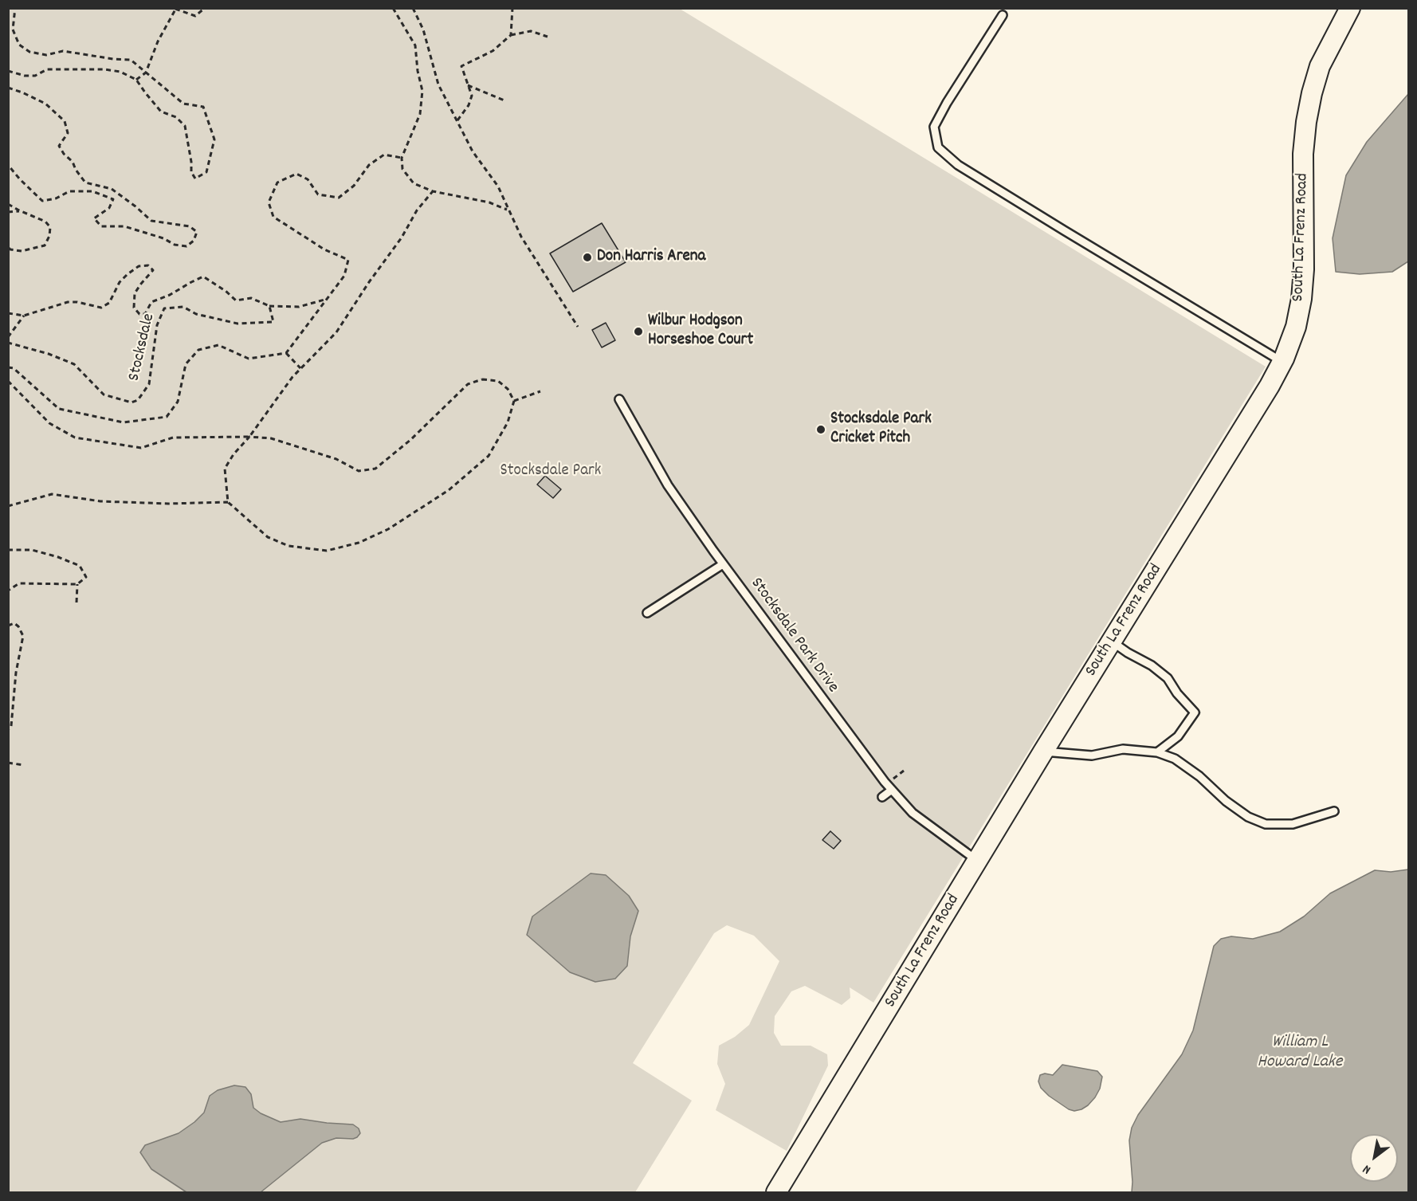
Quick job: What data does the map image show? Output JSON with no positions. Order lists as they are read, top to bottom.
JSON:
{
  "streets": {
    "street": ["South La Frenz Road"],
    "lane": ["Stocksdale Park Drive"],
    "path": ["Stocksdale"]
  },
  "crossings": [
    ["South La Frenz Road", "Stocksdale Park Drive"]
  ],
  "water": ["William L Howard Lake"],
  "parks": ["Stocksdale Park"],
  "places": ["Don Harris Arena", "Wilbur Hodgson Horseshoe Court", "Stocksdale Park Cricket Pitch"],
  "north": "bottom left"
}
